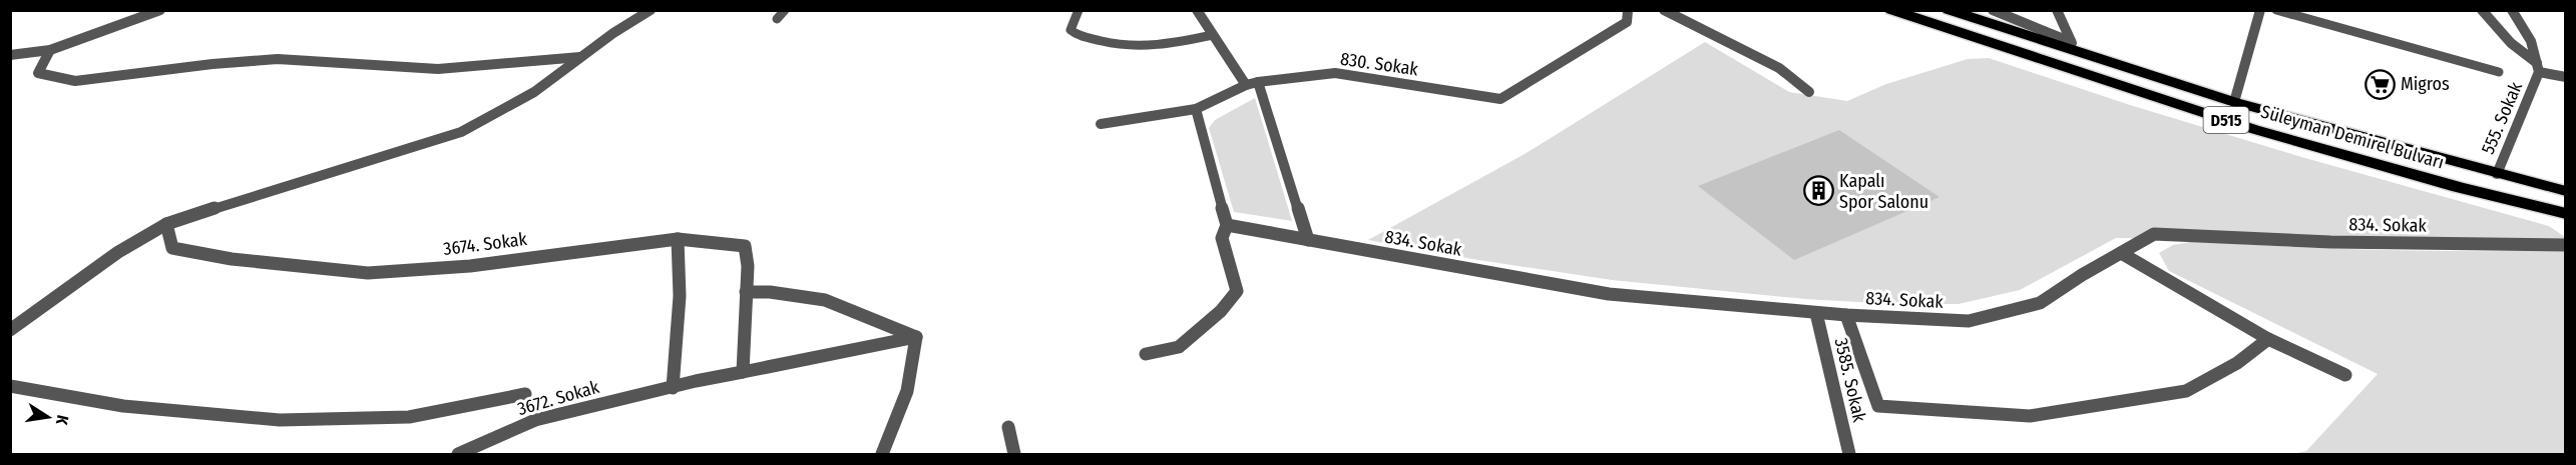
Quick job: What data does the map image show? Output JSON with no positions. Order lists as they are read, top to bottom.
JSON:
{
  "streets": {
    "highway": ["D515", "Süleyman Demirel Bulvarı"],
    "street": [
      "830. Sokak",
      "555. Sokak",
      "834. Sokak",
      "3674. Sokak",
      "3585. Sokak",
      "3672. Sokak"
    ]
  },
  "crossings": [
    ["555. Sokak", "Süleyman Demirel Bulvarı"],
    ["834. Sokak", "3585. Sokak"]
  ],
  "places": {
    "supermarket": ["Migros"],
    "building": ["Kapalı Spor Salonu"]
  },
  "north": "right"
}
